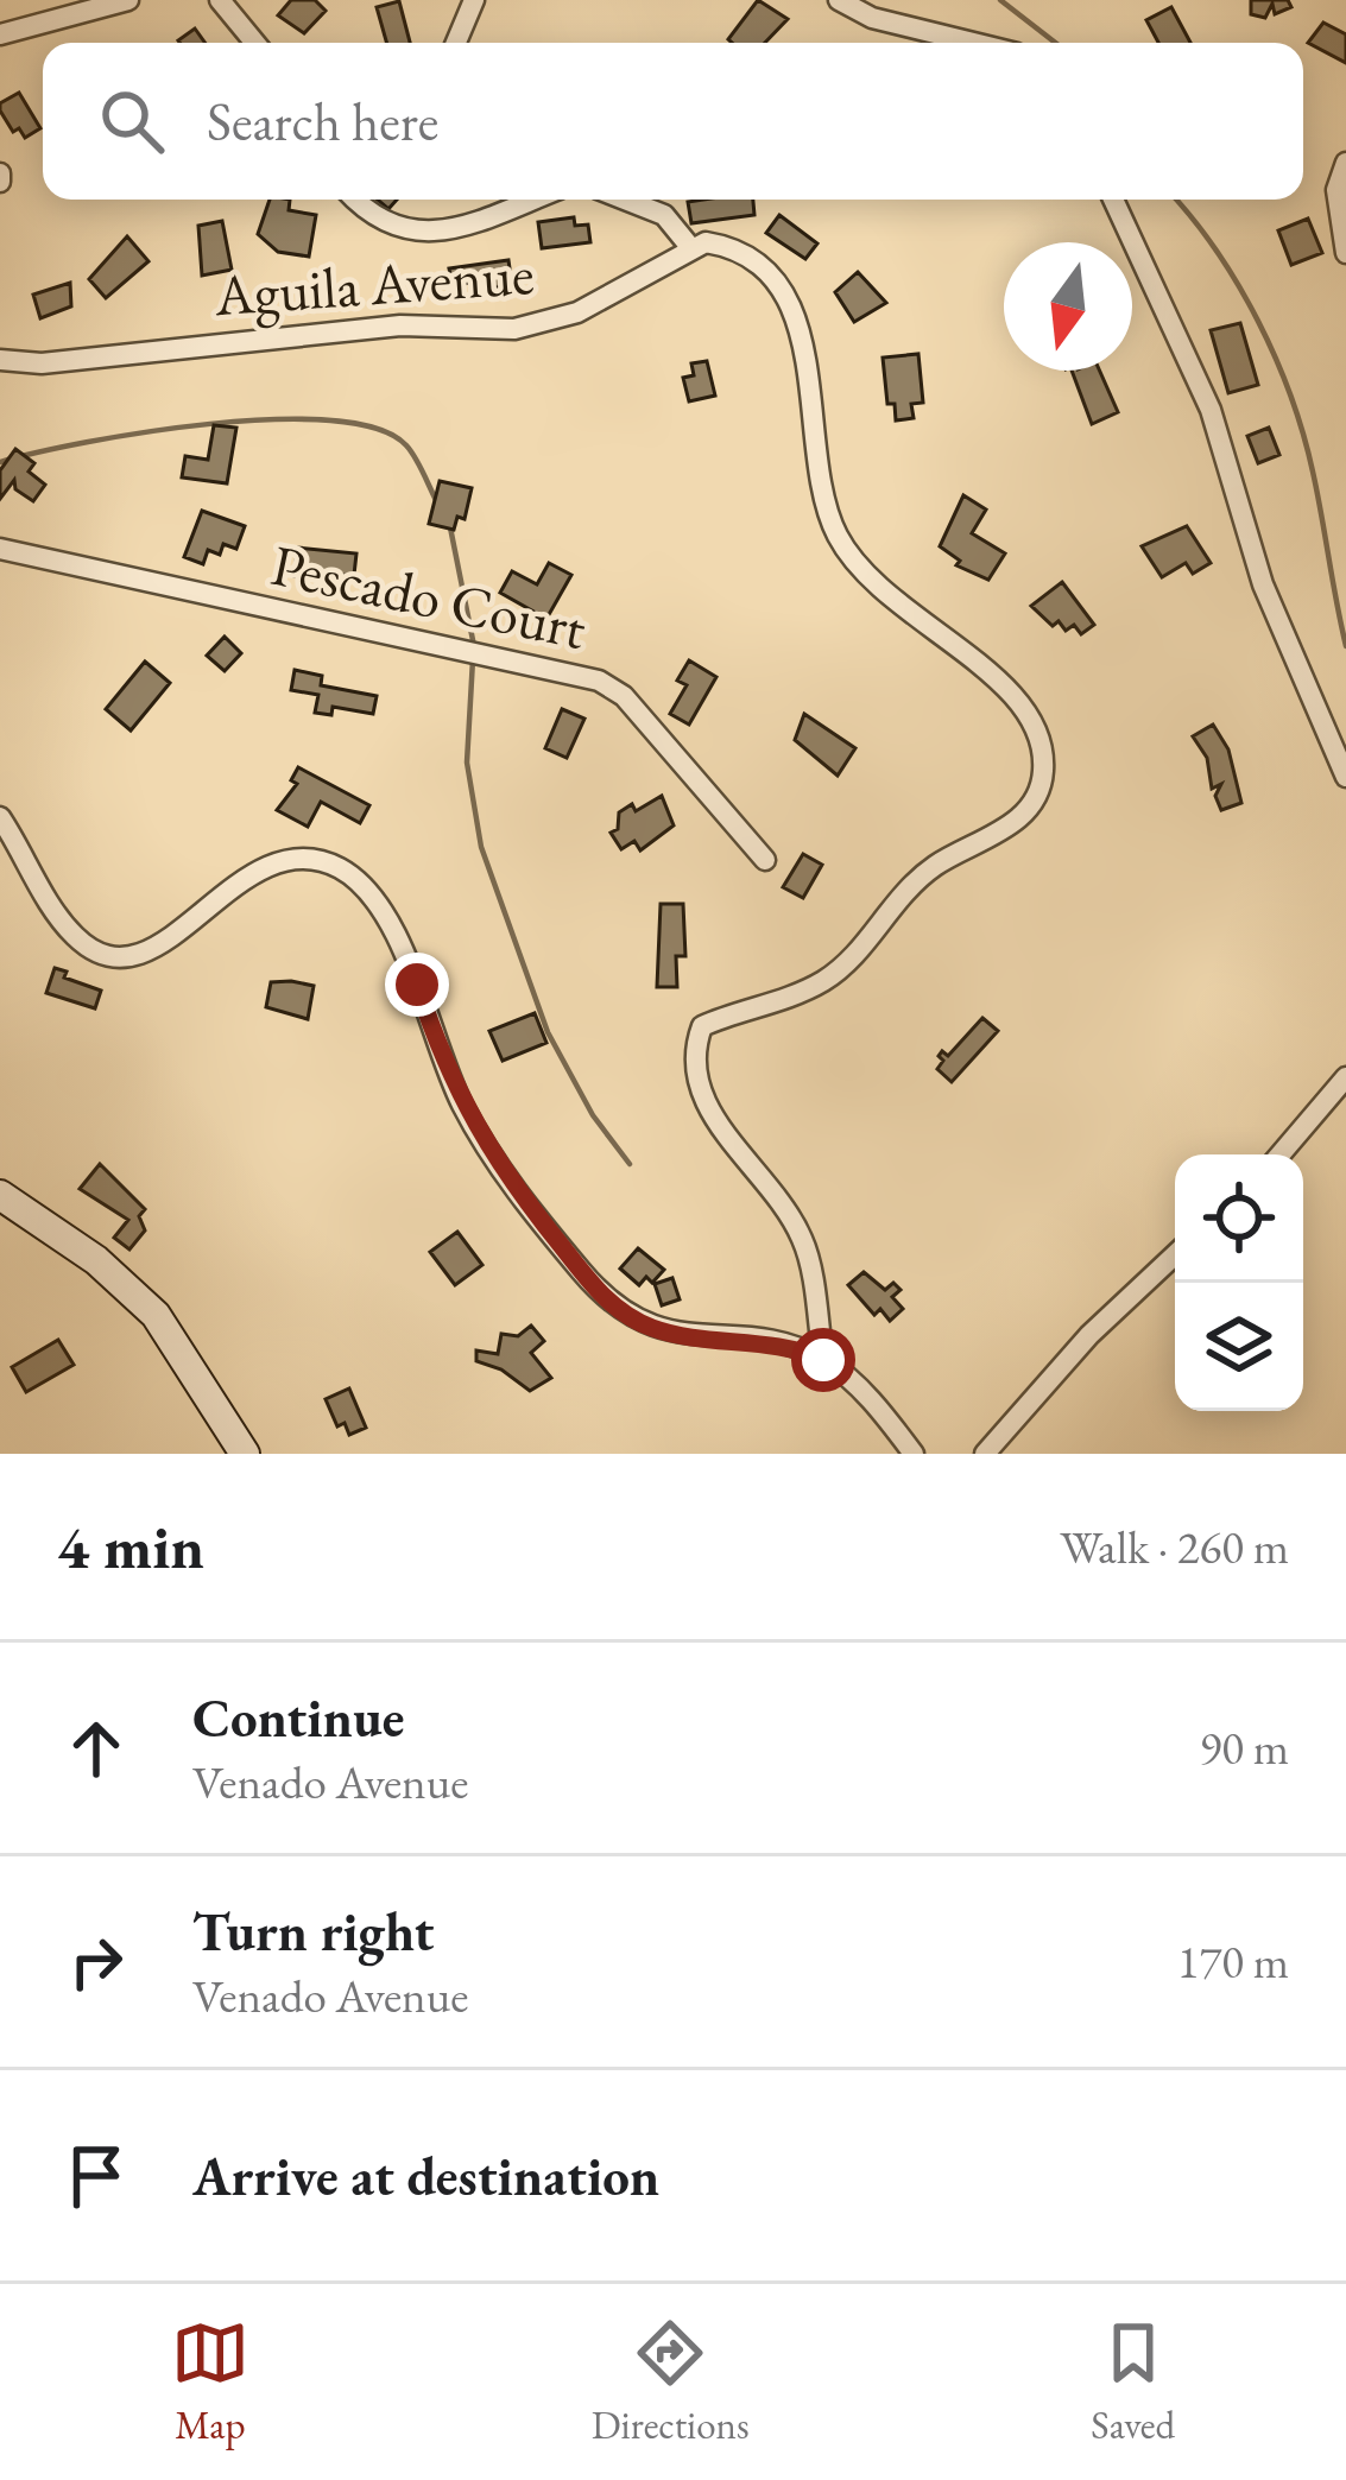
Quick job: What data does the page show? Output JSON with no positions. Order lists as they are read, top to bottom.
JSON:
{
  "streets": {
    "street": ["Aguila Avenue", "Pescado Court"]
  },
  "north": "bottom",
  "page": {
    "search": "Search here",
    "heading": ["4 min", "Walk · 260 m"],
    "list": [
      ["Continue", "Venado Avenue", "90 m"],
      ["Turn right", "Venado Avenue", "170 m"],
      "Arrive at destination"
    ],
    "nav": ["Map", "Directions", "Saved"]
  }
}
